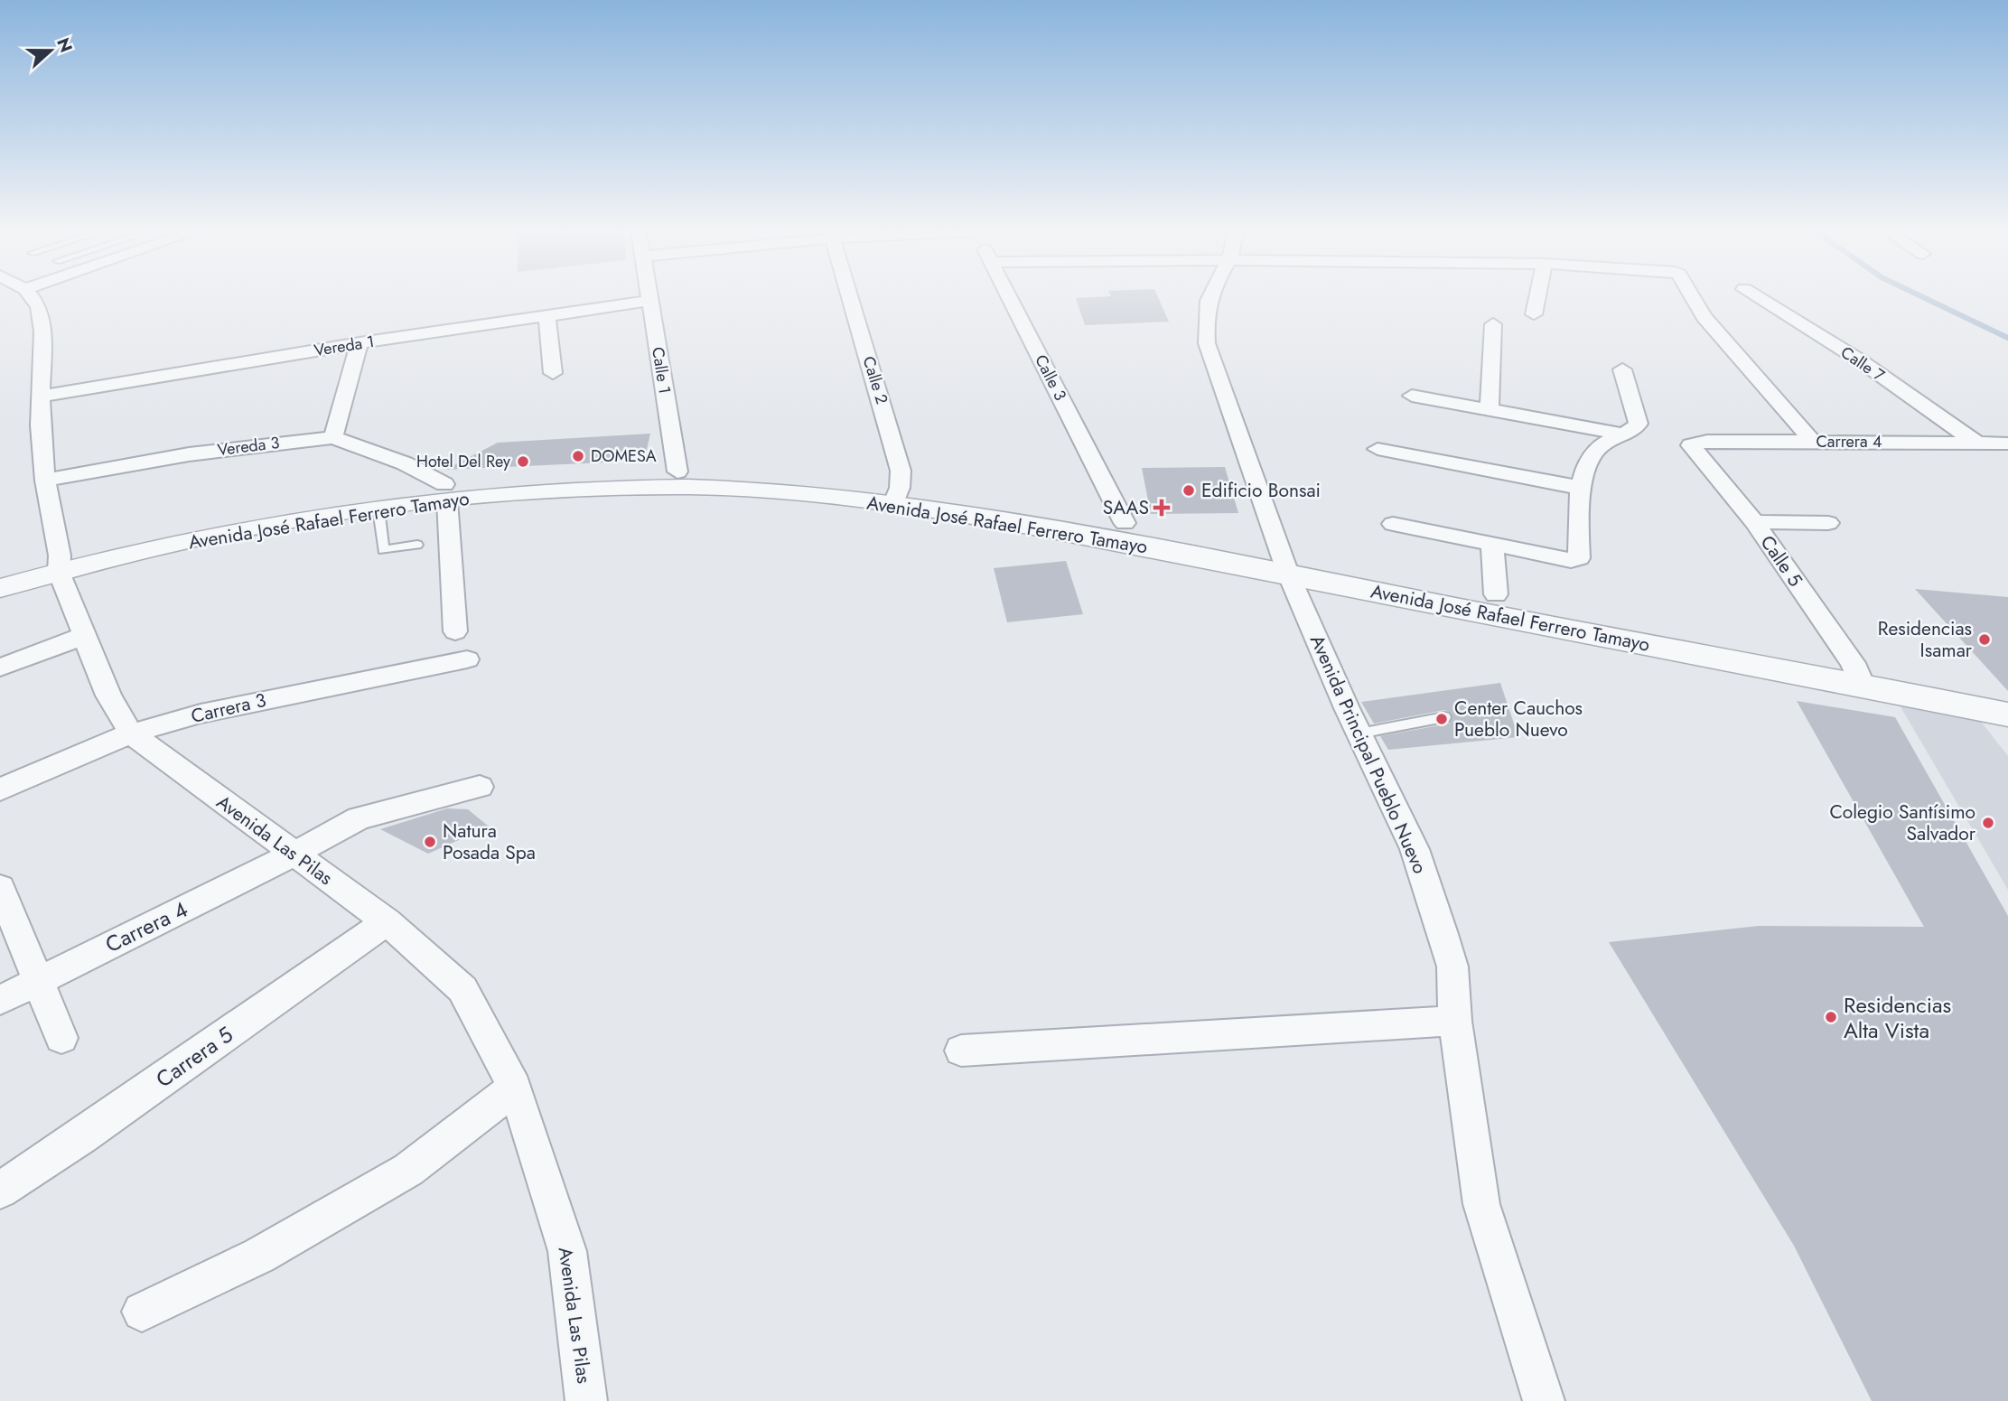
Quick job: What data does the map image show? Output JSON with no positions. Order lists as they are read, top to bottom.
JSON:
{
  "streets": {
    "street": [
      "Vereda 1",
      "Calle 7",
      "Calle 1",
      "Calle 3",
      "Calle 2",
      "Carrera 4",
      "Vereda 3",
      "Avenida José Rafael Ferrero Tamayo",
      "Calle 5",
      "Carrera 3",
      "Avenida Principal Pueblo Nuevo",
      "Avenida Las Pilas",
      "Carrera 5"
    ]
  },
  "crossings": [
    ["Vereda 1", "Calle 1"],
    ["Vereda 1", "Avenida Las Pilas"],
    ["Calle 7", "Carrera 4"],
    ["Calle 1", "Avenida José Rafael Ferrero Tamayo"],
    ["Calle 3", "Avenida José Rafael Ferrero Tamayo"],
    ["Calle 2", "Avenida José Rafael Ferrero Tamayo"],
    ["Carrera 4", "Calle 5"],
    ["Carrera 4", "Avenida Las Pilas"],
    ["Vereda 3", "Avenida José Rafael Ferrero Tamayo"],
    ["Vereda 3", "Avenida Las Pilas"],
    ["Avenida José Rafael Ferrero Tamayo", "Calle 5"],
    ["Avenida José Rafael Ferrero Tamayo", "Avenida Principal Pueblo Nuevo"],
    ["Avenida José Rafael Ferrero Tamayo", "Avenida Las Pilas"],
    ["Carrera 3", "Avenida Las Pilas"],
    ["Avenida Las Pilas", "Carrera 5"]
  ],
  "places": {
    "other": [
      "DOMESA",
      "Hotel Del Rey",
      "Edificio Bonsai",
      "Residencias Isamar",
      "Center Cauchos Pueblo Nuevo",
      "Colegio Santísimo Salvador",
      "Natura Posada Spa",
      "Residencias Alta Vista"
    ],
    "health": ["SAAS"]
  },
  "north": "right"
}
